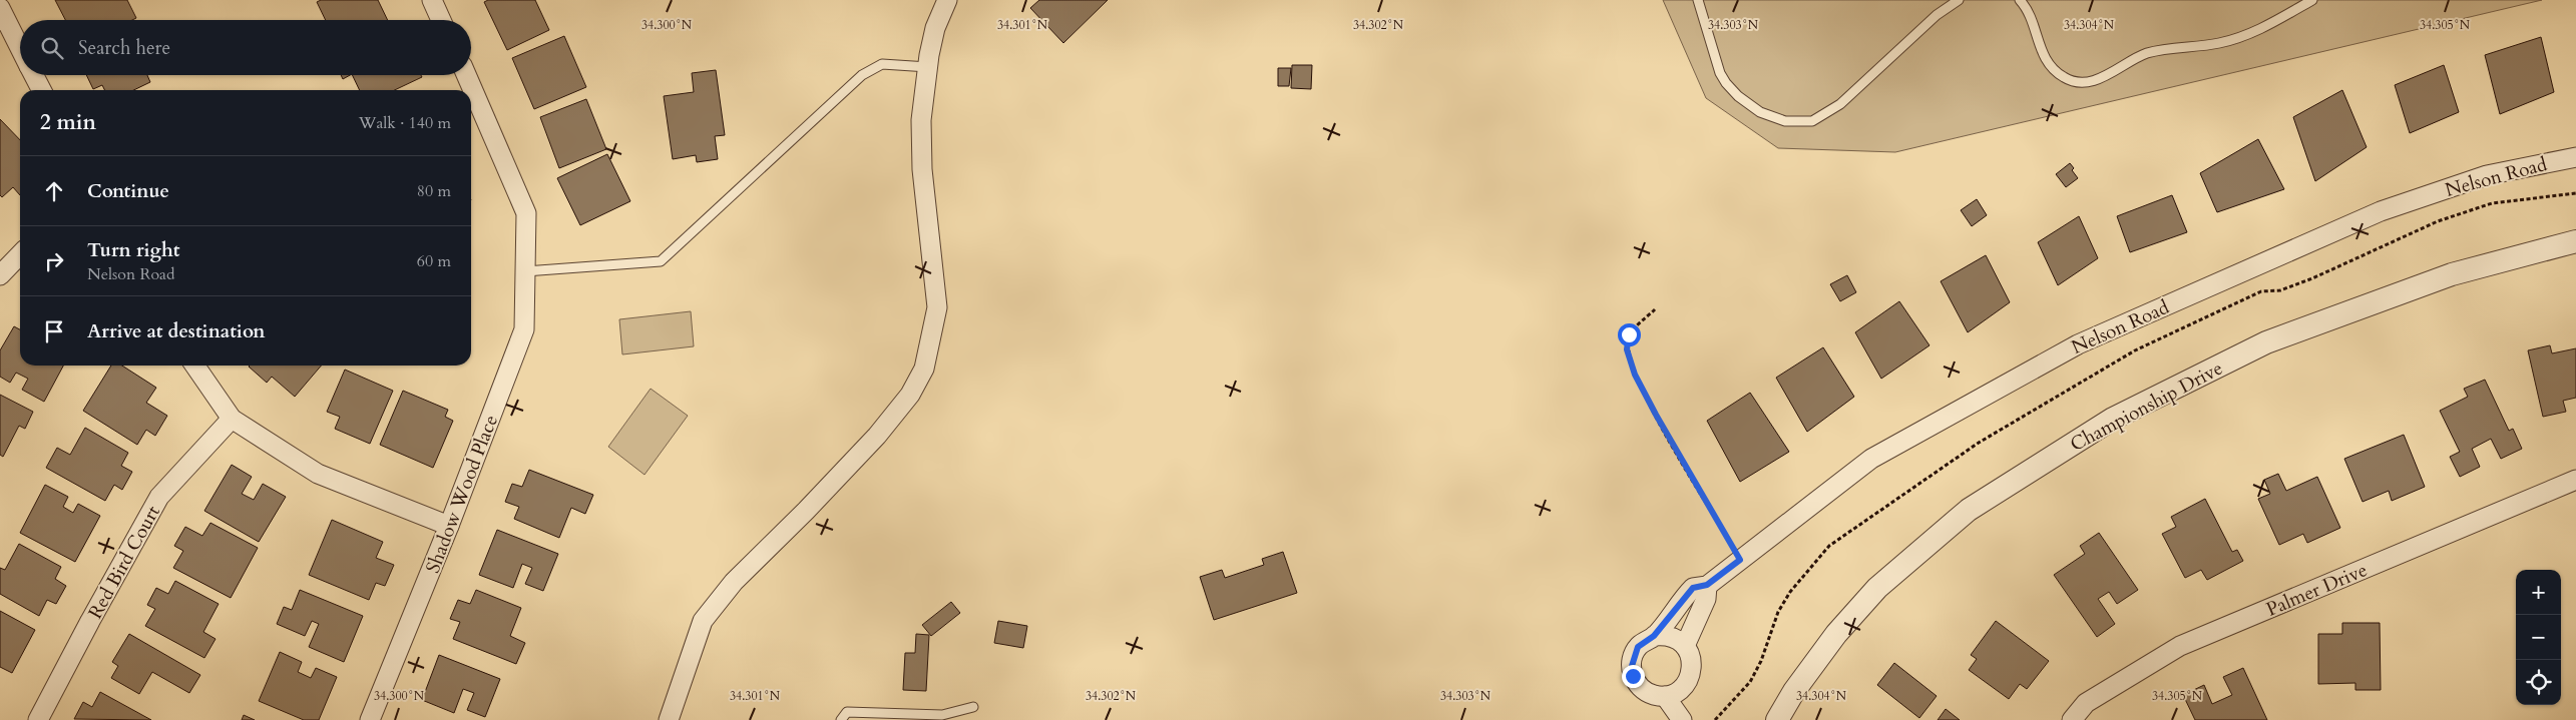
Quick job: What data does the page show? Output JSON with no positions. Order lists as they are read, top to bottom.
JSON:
{
  "streets": {
    "street": [
      "Nelson Road",
      "Championship Drive",
      "Shadow Wood Place",
      "Red Bird Court",
      "Palmer Drive"
    ]
  },
  "page": {
    "search": "Search here",
    "heading": ["2 min", "Walk · 140 m"],
    "list": [
      ["Continue", "80 m"],
      ["Turn right", "Nelson Road", "60 m"],
      "Arrive at destination"
    ],
    "map_buttons": ["+", "−"]
  },
  "coordinates": [
    "34.300°N",
    "34.301°N",
    "34.302°N",
    "34.303°N",
    "34.304°N",
    "34.305°N"
  ]
}
